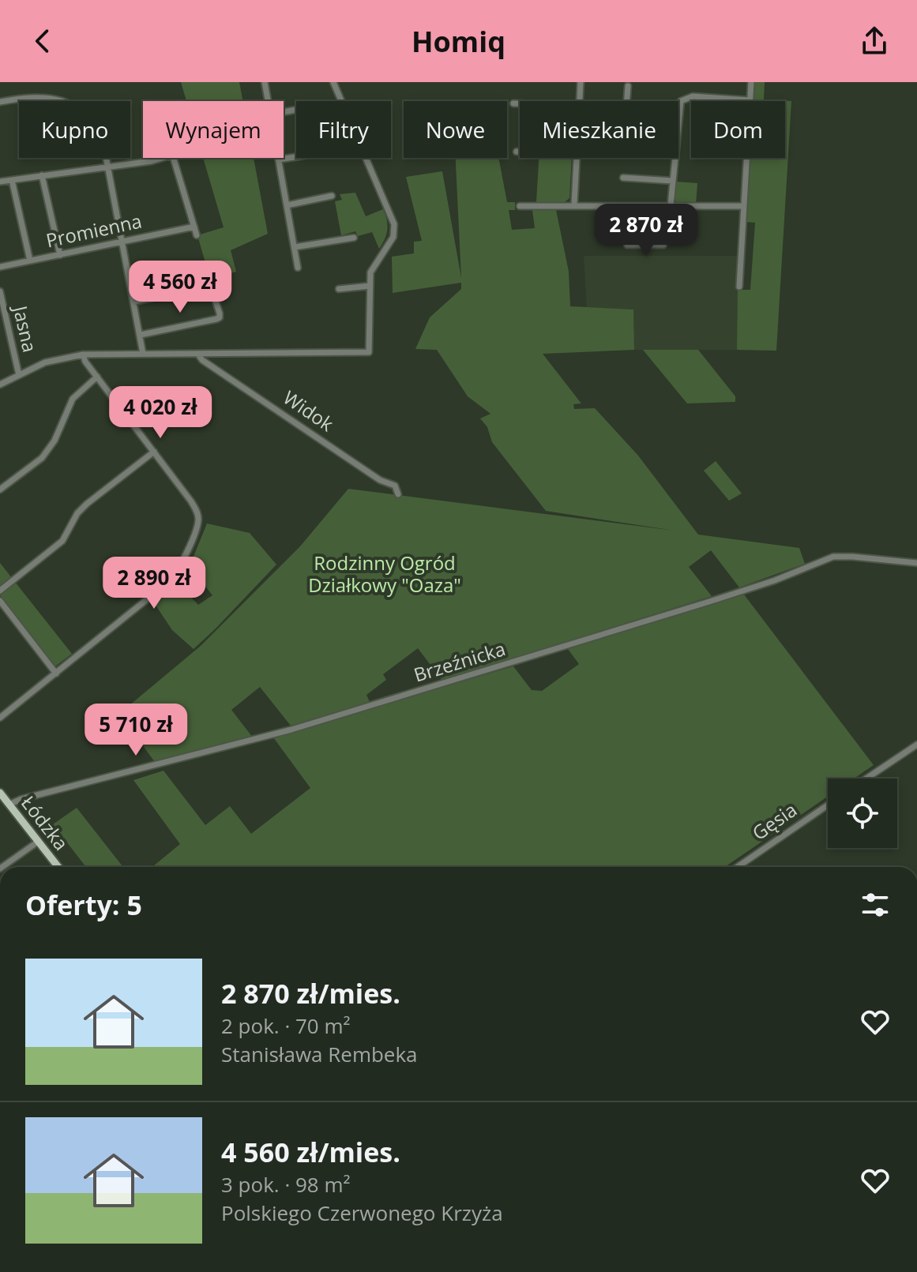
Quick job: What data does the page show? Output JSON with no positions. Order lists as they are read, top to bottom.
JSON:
{
  "streets": {
    "main road": ["Łódzka"],
    "street": [
      "Promienna",
      "Jasna",
      "Widok",
      "Brzeźnicka",
      "Gęsia"
    ]
  },
  "crossings": [
    ["Brzeźnicka", "Łódzka"]
  ],
  "parks": ["Rodzinny Ogród Działkowy \"Oaza\""],
  "page": {
    "header": "Homiq",
    "chip": [
      "Kupno",
      "Wynajem",
      "Filtry",
      "Nowe",
      "Mieszkanie",
      "Dom"
    ],
    "price": [
      "2 870 zł",
      "4 560 zł",
      "4 020 zł",
      "2 890 zł",
      "5 710 zł"
    ],
    "heading": "Oferty: 5",
    "list": [
      {
        "name": "2 870 zł/mies.",
        "note": "2 pok. · 70 m² · Stanisława Rembeka"
      },
      {
        "name": "4 560 zł/mies.",
        "note": "3 pok. · 98 m² · Polskiego Czerwonego Krzyża"
      }
    ]
  }
}
